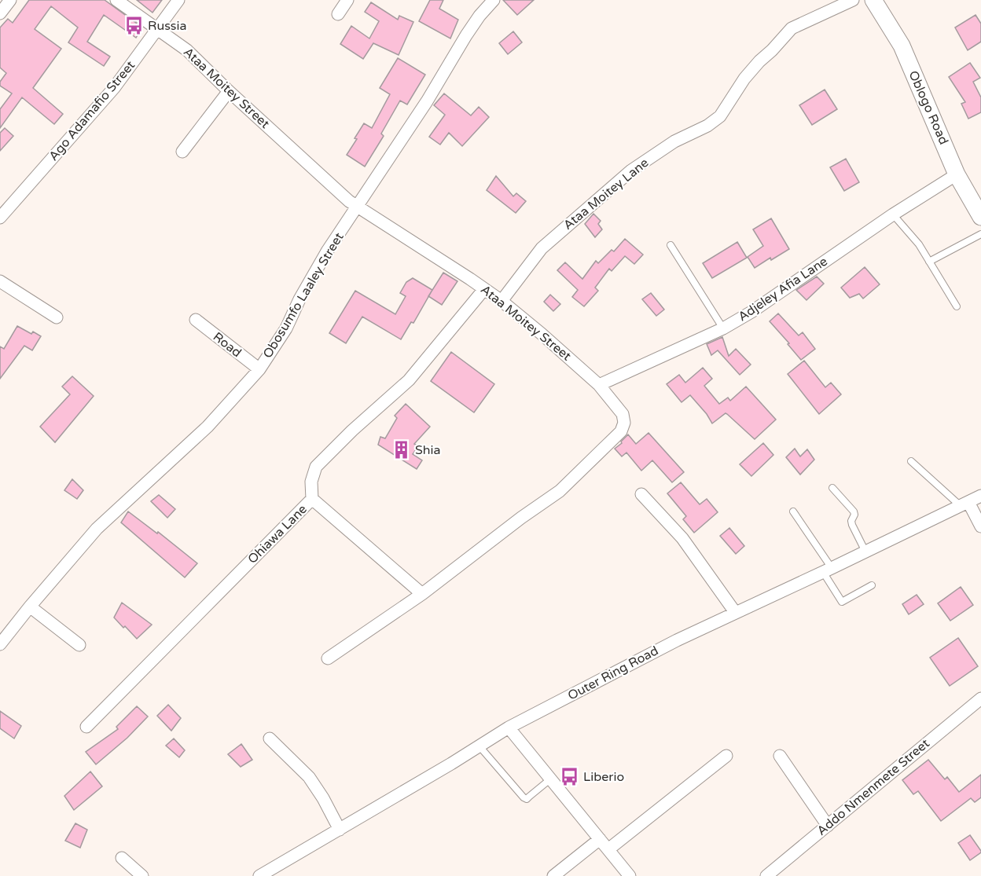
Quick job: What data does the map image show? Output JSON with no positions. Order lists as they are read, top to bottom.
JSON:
{
  "streets": {
    "main road": ["Oblogo Road"],
    "street": [
      "Ataa Moitey Street",
      "Ago Adamafio Street",
      "Ataa Moitey Lane",
      "Adjeley Afia Lane",
      "Obosumfo Laaley Street",
      "Road",
      "Ohiawa Lane",
      "Outer Ring Road",
      "Addo Nmenmete Street"
    ]
  },
  "crossings": [
    ["Ataa Moitey Street", "Ago Adamafio Street"],
    ["Ataa Moitey Street", "Ataa Moitey Lane"],
    ["Ataa Moitey Street", "Adjeley Afia Lane"],
    ["Ataa Moitey Street", "Obosumfo Laaley Street"],
    ["Ataa Moitey Street", "Ohiawa Lane"],
    ["Oblogo Road", "Adjeley Afia Lane"],
    ["Obosumfo Laaley Street", "Road"]
  ],
  "places": {
    "bus stop": ["Russia", "Liberio"],
    "building": ["Shia"]
  }
}
